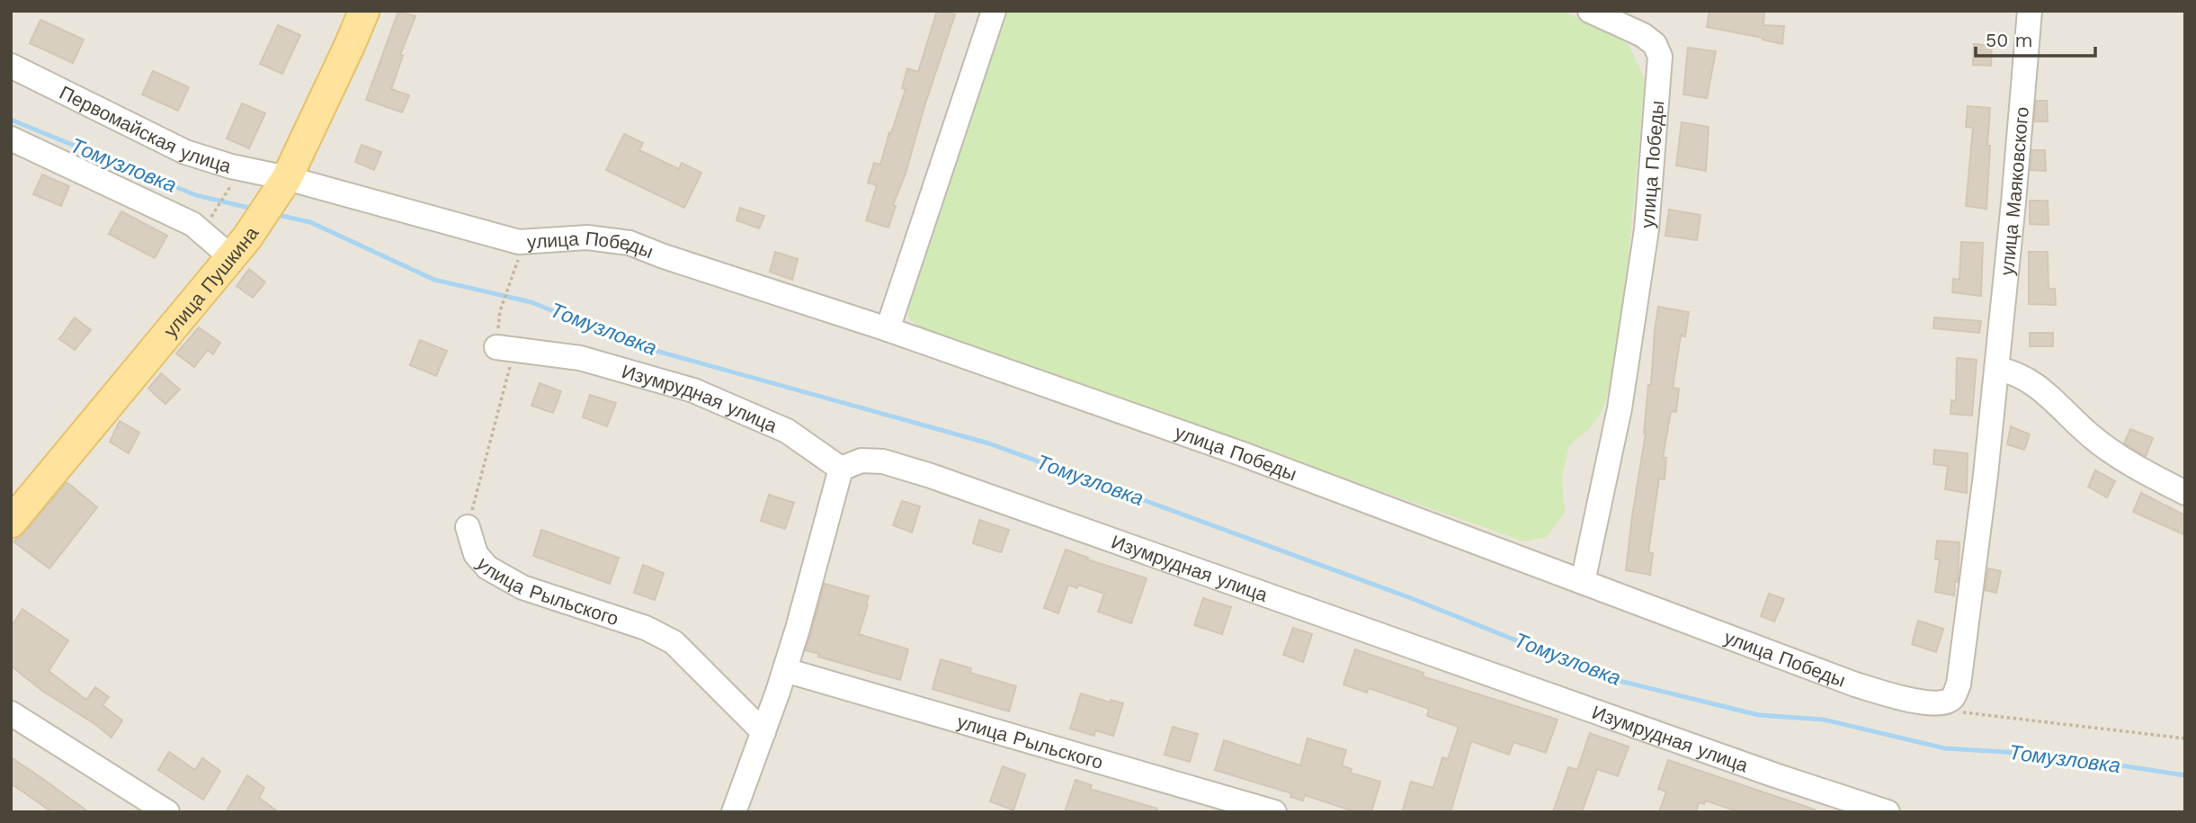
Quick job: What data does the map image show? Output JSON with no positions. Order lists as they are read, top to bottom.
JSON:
{
  "streets": {
    "main road": ["улица Пушкина"],
    "street": [
      "Первомайская улица",
      "улица Победы",
      "улица Маяковского",
      "Изумрудная улица",
      "улица Рыльского"
    ]
  },
  "crossings": [
    ["Первомайская улица", "улица Победы"],
    ["Первомайская улица", "улица Пушкина"],
    ["улица Победы", "улица Маяковского"],
    ["улица Победы", "улица Пушкина"]
  ],
  "water": ["Томузловка"],
  "scale_bar": "50 m"
}
